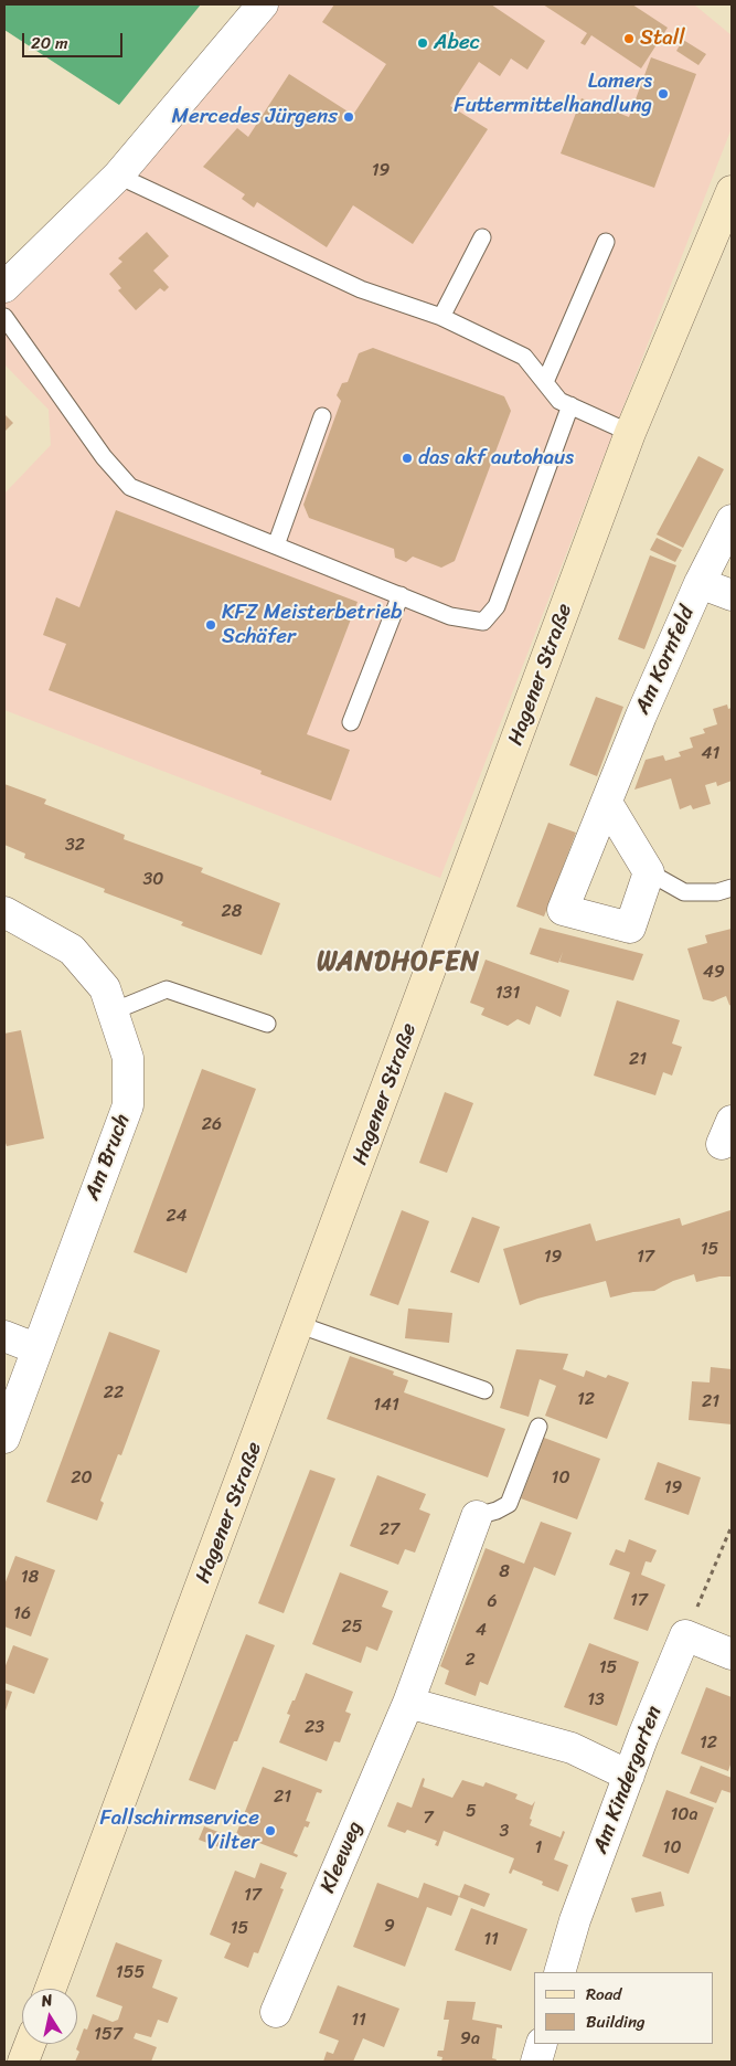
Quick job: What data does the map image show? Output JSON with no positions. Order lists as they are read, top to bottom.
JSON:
{
  "streets": {
    "main road": ["Hagener Straße"],
    "street": [
      "Am Kornfeld",
      "Am Bruch",
      "Am Kindergarten",
      "Kleeweg"
    ]
  },
  "districts": ["WANDHOFEN"],
  "places": [
    "Stall",
    "Abec",
    "Lamers Futtermittelhandlung",
    "Mercedes Jürgens",
    "das akf autohaus",
    "KFZ Meisterbetrieb Schäfer",
    "Fallschirmservice Vilter"
  ],
  "house_numbers": [
    "19",
    "41",
    "32",
    "30",
    "28",
    "49",
    "131",
    "21",
    "26",
    "24",
    "15",
    "19",
    "17",
    "22",
    "12",
    "21",
    "141",
    "20",
    "10",
    "19",
    "27",
    "8",
    "18",
    "17",
    "6",
    "16",
    "25",
    "4",
    "2",
    "15",
    "13",
    "23",
    "12",
    "21",
    "5",
    "10a",
    "7",
    "3",
    "1",
    "10",
    "17",
    "9",
    "15",
    "11",
    "155",
    "11",
    "157",
    "9a"
  ],
  "legend": ["Road", "Building"],
  "scale_bar": "20 m",
  "north": "top"
}
